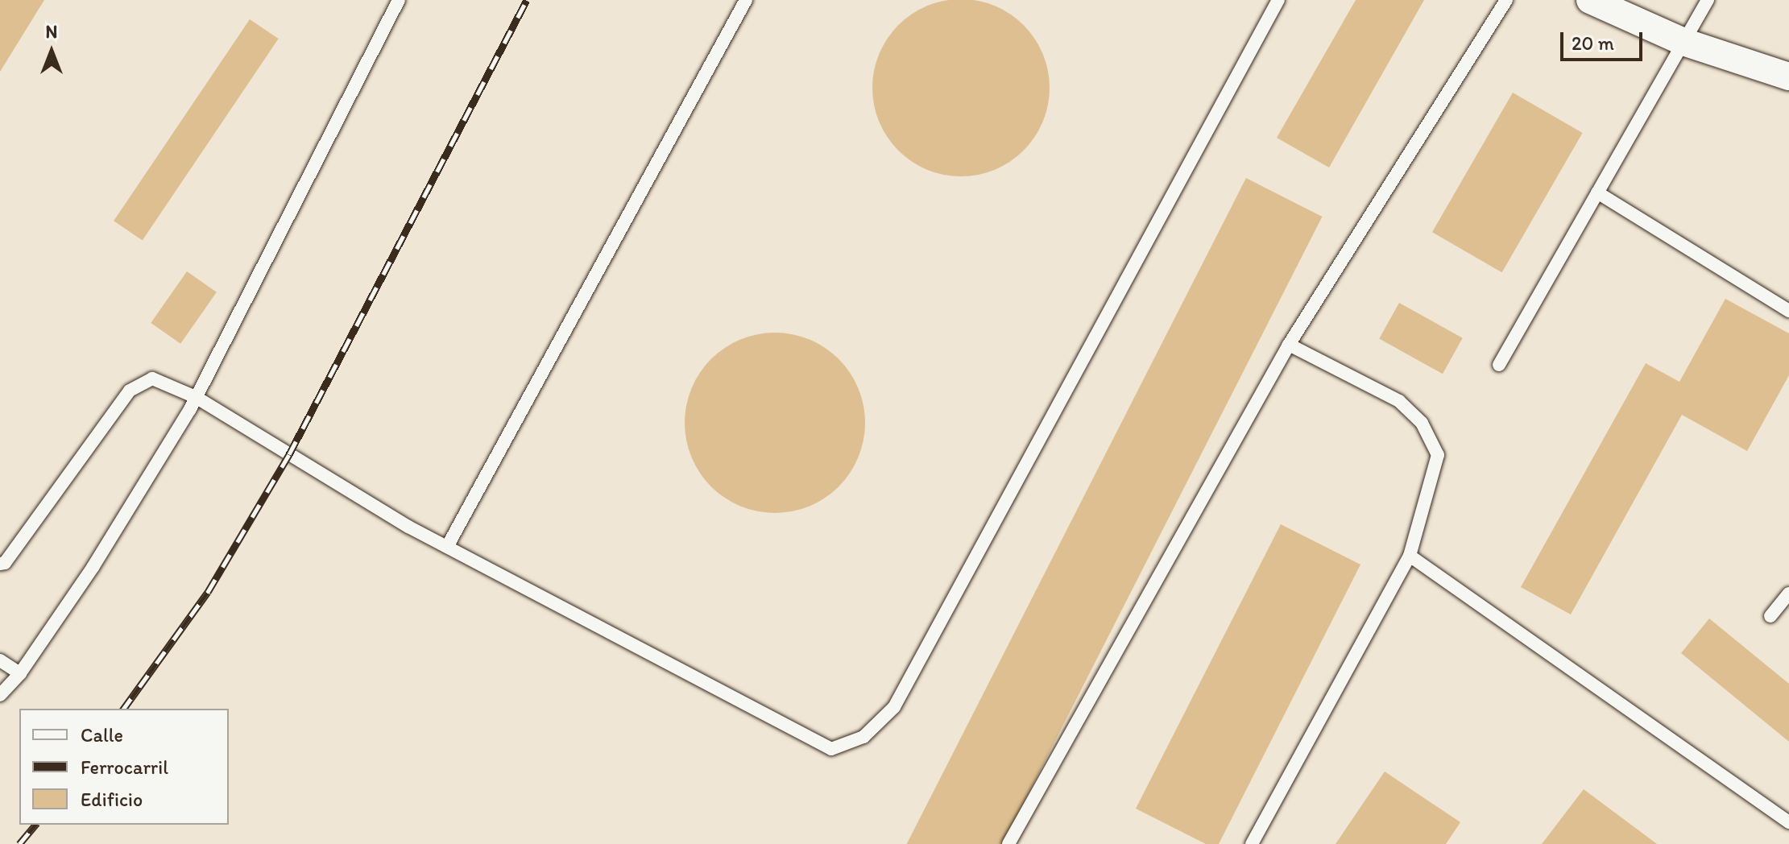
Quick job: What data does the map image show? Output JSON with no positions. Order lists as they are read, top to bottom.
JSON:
{
  "legend": ["Calle", "Ferrocarril", "Edificio"],
  "scale_bar": "20 m",
  "north": "top"
}
